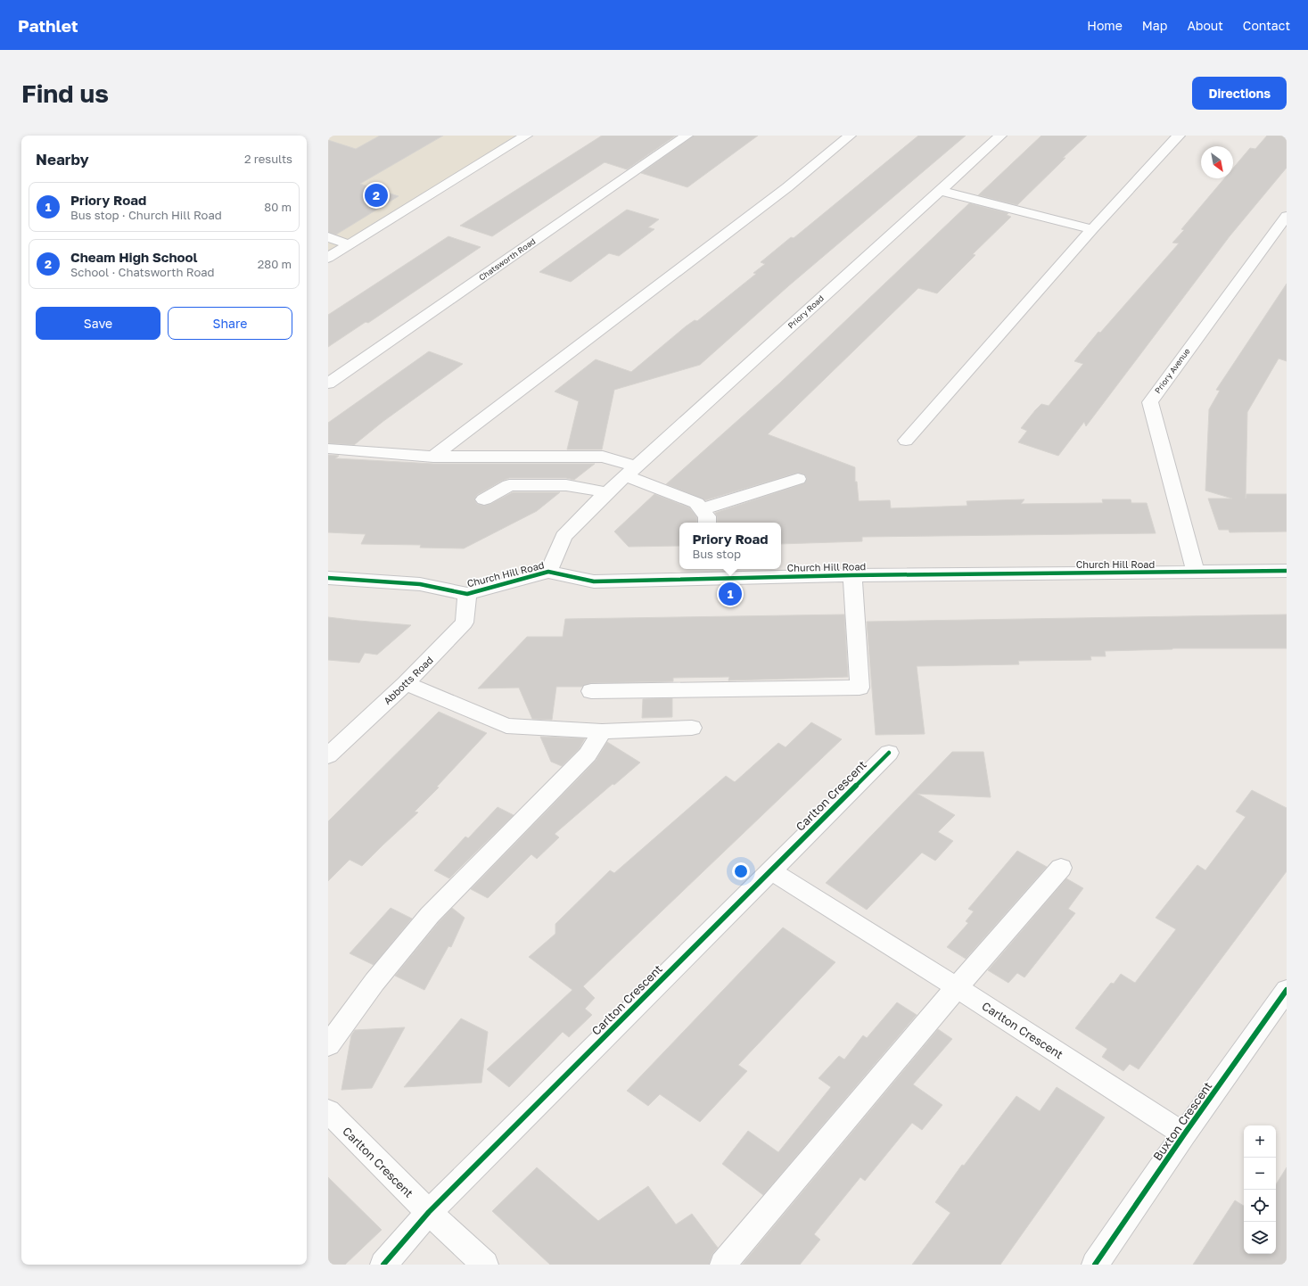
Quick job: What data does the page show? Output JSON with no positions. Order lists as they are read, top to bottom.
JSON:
{
  "streets": {
    "street": [
      "Chatsworth Road",
      "Priory Road",
      "Priory Avenue",
      "Church Hill Road",
      "Abbotts Road",
      "Carlton Crescent",
      "Buxton Crescent"
    ]
  },
  "crossings": [
    ["Priory Road", "Church Hill Road"],
    ["Priory Avenue", "Church Hill Road"],
    ["Church Hill Road", "Abbotts Road"],
    ["Carlton Crescent", "Buxton Crescent"]
  ],
  "north": "bottom right",
  "page": {
    "header": "Pathlet",
    "nav": [
      "Home",
      "Map",
      "About",
      "Contact"
    ],
    "buttons": [
      "Directions",
      ["Save", "Share"]
    ],
    "title": "Find us",
    "heading": ["Nearby", "2 results"],
    "list": [
      {
        "mark": "1",
        "name": "Priory Road",
        "note": "Bus stop · Church Hill Road",
        "value": "80 m"
      },
      {
        "mark": "2",
        "name": "Cheam High School",
        "note": "School · Chatsworth Road",
        "value": "280 m"
      }
    ],
    "pins": ["2", "1"],
    "popup": ["Priory Road", "Bus stop"],
    "map_buttons": ["+", "−"]
  }
}
